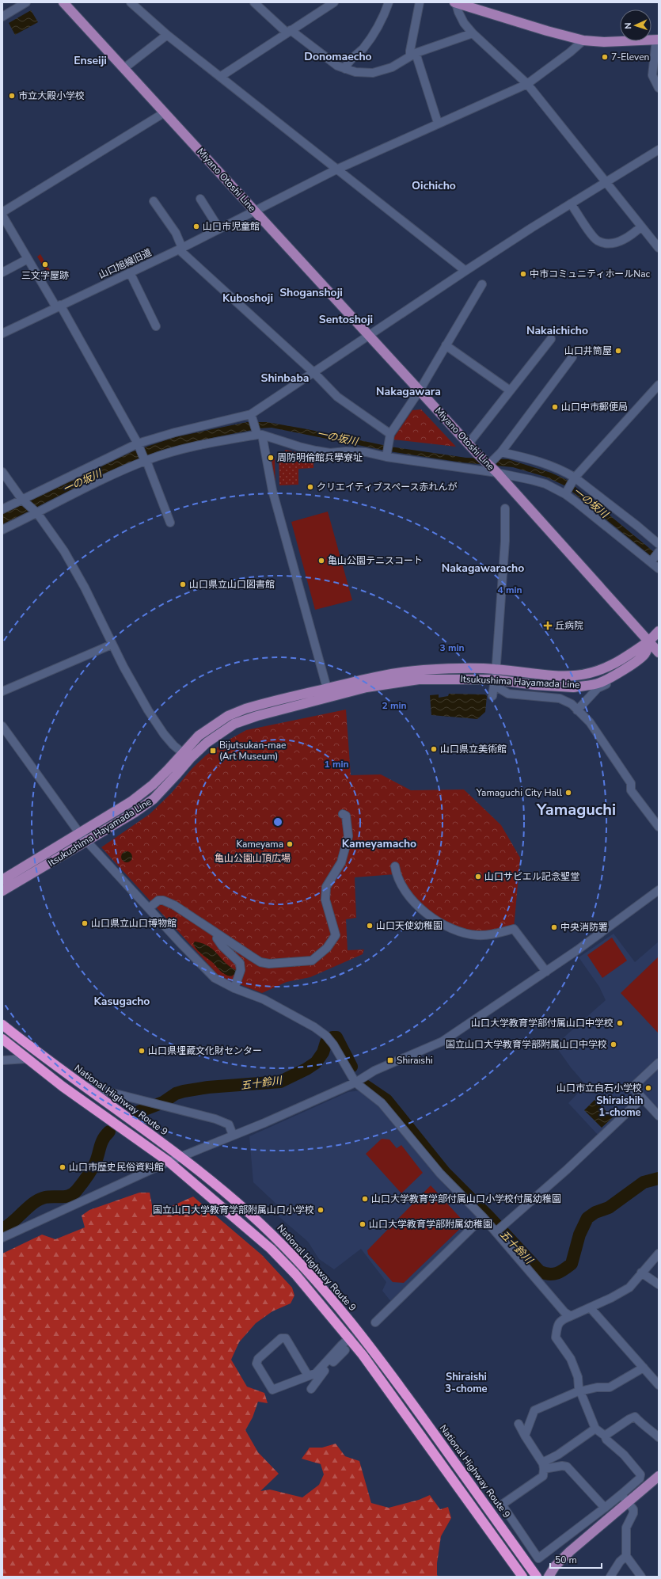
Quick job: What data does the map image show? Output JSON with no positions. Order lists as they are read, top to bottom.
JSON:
{
  "streets": {
    "highway": ["National Highway Route 9"],
    "main road": ["Miyano Otoshi Line", "Itsukushima Hayamada Line"],
    "street": ["山口旭線旧道"]
  },
  "crossings": [
    ["Miyano Otoshi Line", "山口旭線旧道"],
    ["Miyano Otoshi Line", "Itsukushima Hayamada Line"]
  ],
  "districts": [
    "Donomaecho",
    "Enseiji",
    "Oichicho",
    "Shoganshoji",
    "Kuboshoji",
    "Sentoshoji",
    "Nakaichicho",
    "Shinbaba",
    "Nakagawara",
    "Nakagawaracho",
    "Yamaguchi",
    "Kameyamacho",
    "Kasugacho",
    "Shiraishih 1-chome",
    "Shiraishi 3-chome"
  ],
  "water": ["一の坂川", "五十鈴川"],
  "parks": ["亀山公園山頂広場"],
  "places": {
    "other": [
      "7-Eleven",
      "市立大殿小学校",
      "山口市児童館",
      "三文字屋跡",
      "中市コミュニティホールNac",
      "山口井筒屋",
      "山口中市郵便局",
      "周防明倫館兵學寮址",
      "クリエイティブスペース赤れんが",
      "亀山公園テニスコート",
      "山口県立山口図書館",
      "山口県立美術館",
      "Yamaguchi City Hall",
      "Kameyama",
      "山口サビエル記念聖堂",
      "山口県立山口博物館",
      "山口天使幼稚園",
      "中央消防署",
      "山口大学教育学部付属山口中学校",
      "国立山口大学教育学部附属山口中学校",
      "山口県埋蔵文化財センター",
      "山口市立白石小学校",
      "山口市歴史民俗資料館",
      "山口大学教育学部付属山口小学校付属幼稚園",
      "国立山口大学教育学部附属山口小学校",
      "山口大学教育学部附属幼稚園"
    ],
    "health": ["丘病院"],
    "transit": ["Bijutsukan-mae (Art Museum)", "Shiraishi"]
  },
  "scale_bar": "50 m",
  "north": "left",
  "rings": [
    "4 min",
    "3 min",
    "2 min",
    "1 min"
  ]
}
